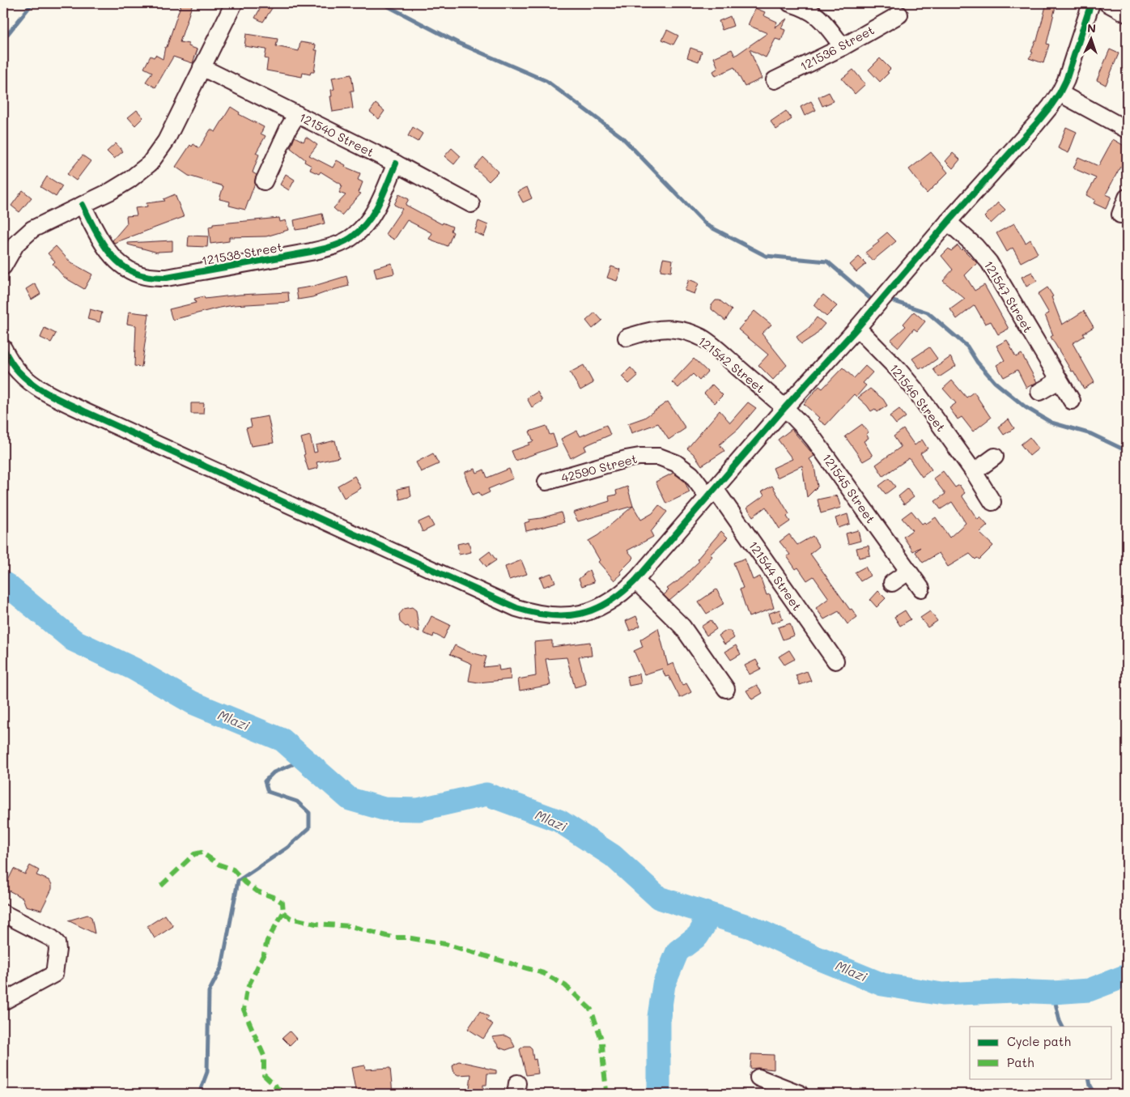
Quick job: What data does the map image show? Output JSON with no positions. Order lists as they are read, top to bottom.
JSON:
{
  "streets": {
    "street": [
      "121536 Street",
      "121540 Street",
      "121538 Street",
      "121547 Street",
      "121542 Street",
      "121546 Street",
      "42590 Street",
      "121545 Street",
      "121544 Street"
    ]
  },
  "crossings": [
    ["121540 Street", "121538 Street"],
    ["121542 Street", "121545 Street"],
    ["42590 Street", "121544 Street"]
  ],
  "water": ["Mlazi"],
  "legend": ["Cycle path", "Path"],
  "north": "top"
}
